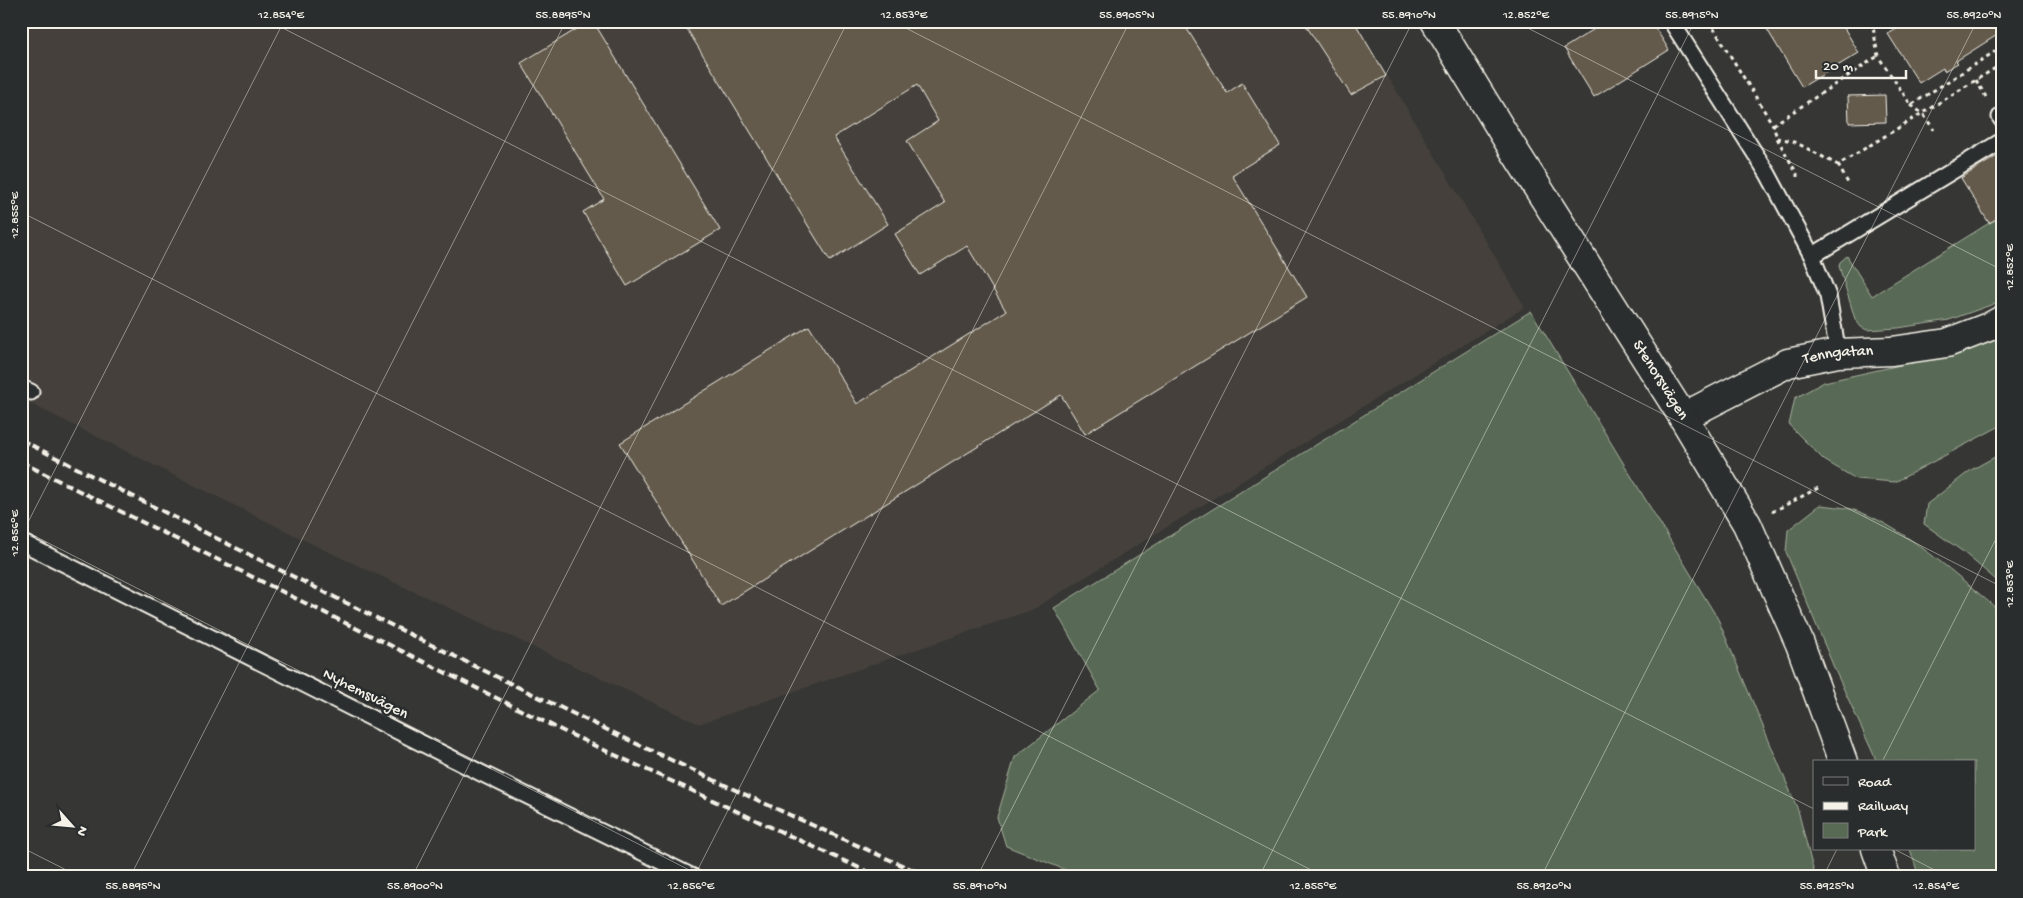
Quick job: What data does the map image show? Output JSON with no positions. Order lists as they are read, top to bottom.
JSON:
{
  "streets": {
    "street": ["Tenngatan", "Stenorsvägen"],
    "lane": ["Nyhemsvägen"]
  },
  "crossings": [
    ["Tenngatan", "Stenorsvägen"]
  ],
  "legend": ["Road", "Railway", "Park"],
  "scale_bar": "20 m",
  "north": "bottom right",
  "coordinates": [
    "12.854°E",
    "55.8895°N",
    "12.853°E",
    "55.8905°N",
    "55.8910°N",
    "12.852°E",
    "55.8915°N",
    "55.8920°N",
    "12.855°E",
    "12.856°E",
    "55.8900°N",
    "55.8925°N"
  ]
}
